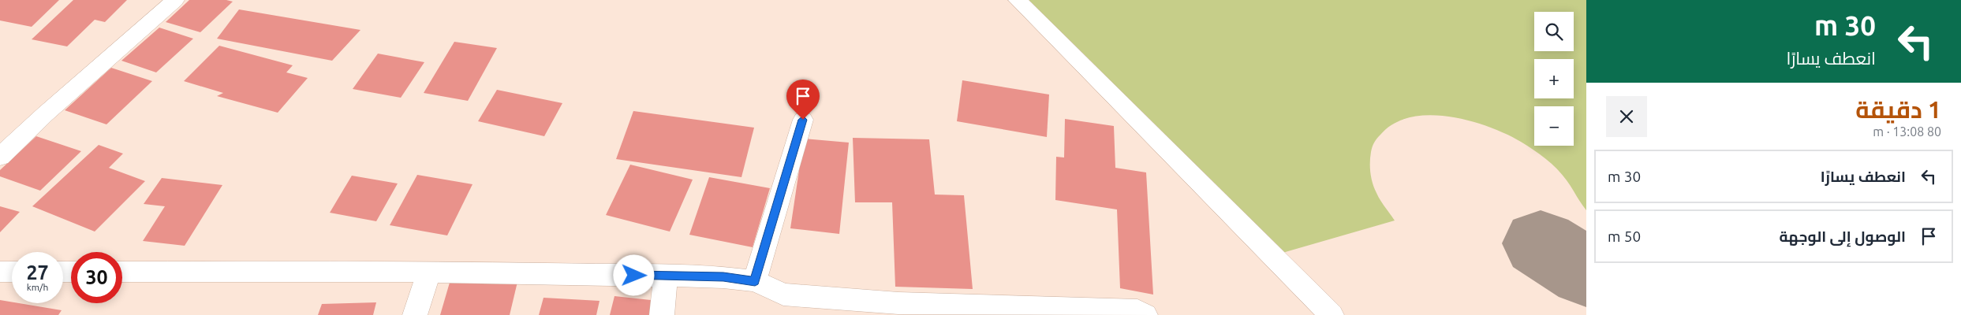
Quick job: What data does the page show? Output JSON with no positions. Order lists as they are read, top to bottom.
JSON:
{
  "page": {
    "turn": ["30 m", "انعطف يسارًا"],
    "map_buttons": ["+", "−"],
    "heading": ["1 دقيقة", "80 m · 13:08"],
    "list": [
      {
        "name": "انعطف يسارًا",
        "value": "30 m"
      },
      {
        "name": "الوصول إلى الوجهة",
        "value": "50 m"
      }
    ],
    "speed": "27 km/h",
    "limit": "30"
  }
}
